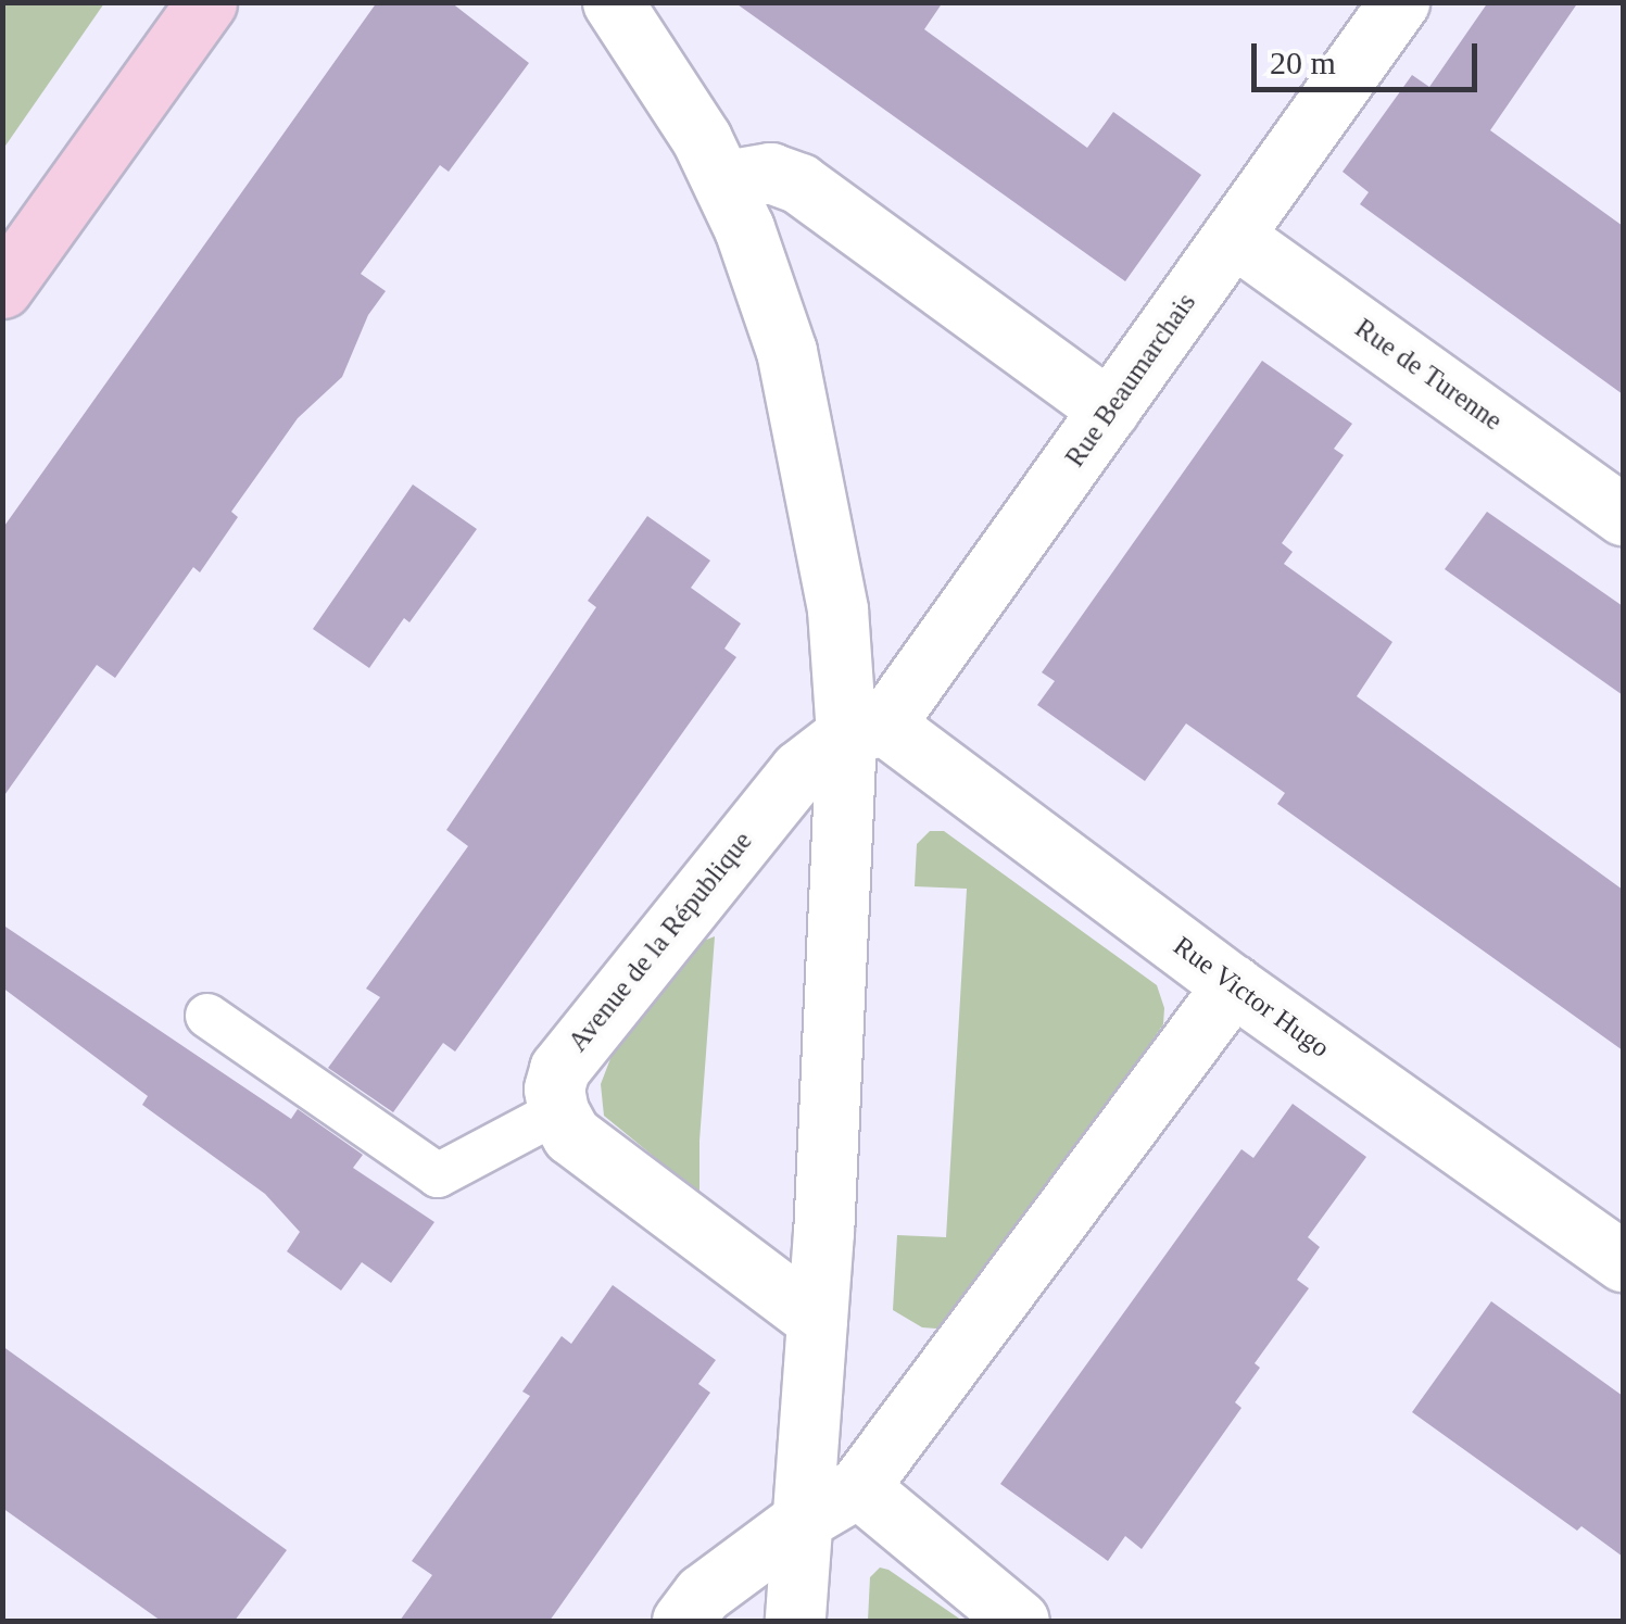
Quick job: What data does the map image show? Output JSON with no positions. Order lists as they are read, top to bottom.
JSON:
{
  "streets": {
    "street": [
      "Rue de Turenne",
      "Rue Beaumarchais",
      "Avenue de la République",
      "Rue Victor Hugo"
    ]
  },
  "crossings": [
    ["Rue de Turenne", "Rue Beaumarchais"],
    ["Rue Beaumarchais", "Avenue de la République"],
    ["Rue Beaumarchais", "Rue Victor Hugo"],
    ["Avenue de la République", "Rue Victor Hugo"]
  ],
  "scale_bar": "20 m"
}
